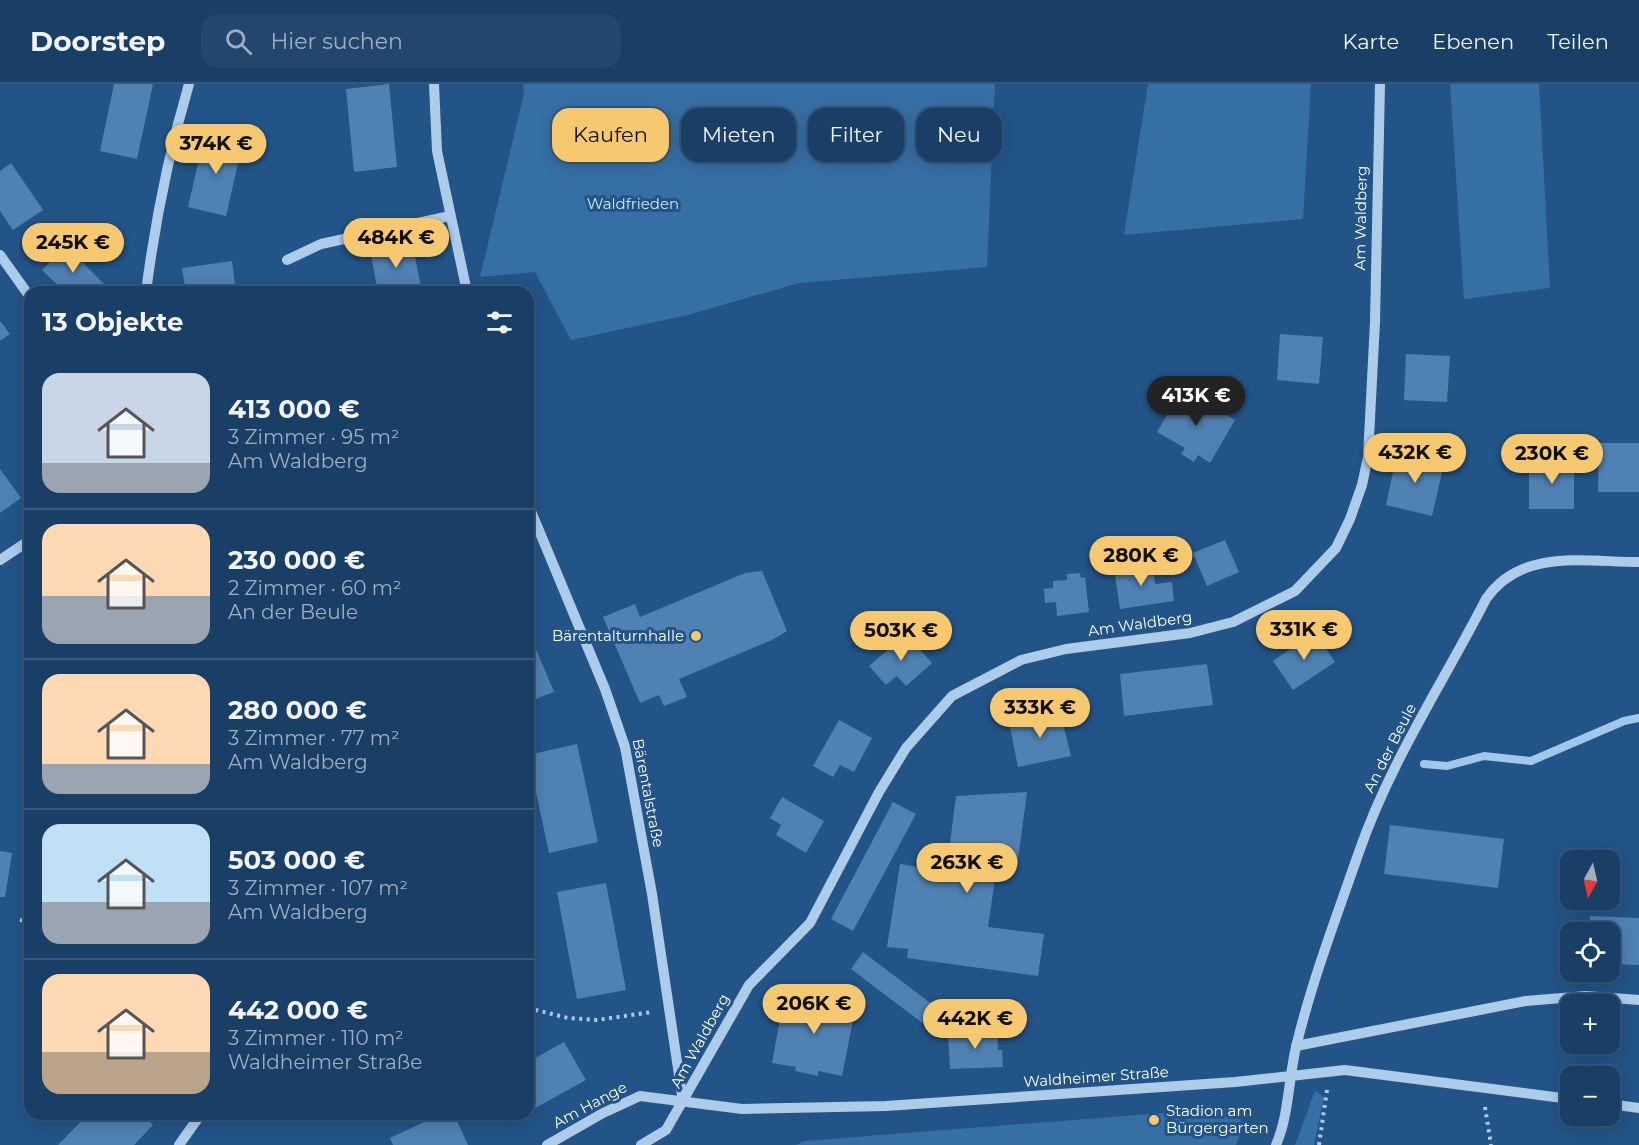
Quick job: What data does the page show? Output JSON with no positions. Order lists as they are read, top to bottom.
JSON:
{
  "streets": {
    "street": [
      "Am Waldberg",
      "An der Beule",
      "Bärentalstraße",
      "Waldheimer Straße",
      "Am Hange"
    ]
  },
  "crossings": [
    ["Am Waldberg", "Bärentalstraße"],
    ["Am Waldberg", "Waldheimer Straße"],
    ["Am Waldberg", "Am Hange"],
    ["An der Beule", "Waldheimer Straße"],
    ["Bärentalstraße", "Waldheimer Straße"],
    ["Bärentalstraße", "Am Hange"],
    ["Waldheimer Straße", "Am Hange"]
  ],
  "parks": ["Waldfrieden"],
  "places": ["Bärentalturnhalle", "Stadion am Bürgergarten"],
  "north": "bottom",
  "page": {
    "header": "Doorstep",
    "search": "Hier suchen",
    "nav": ["Karte", "Ebenen", "Teilen"],
    "chip": [
      "Kaufen",
      "Mieten",
      "Filter",
      "Neu"
    ],
    "price": [
      "374K €",
      "484K €",
      "245K €",
      "413K €",
      "432K €",
      "230K €",
      "280K €",
      "331K €",
      "503K €",
      "333K €",
      "263K €",
      "206K €",
      "442K €"
    ],
    "heading": "13 Objekte",
    "list": [
      {
        "name": "413 000 €",
        "note": "3 Zimmer · 95 m² · Am Waldberg"
      },
      {
        "name": "230 000 €",
        "note": "2 Zimmer · 60 m² · An der Beule"
      },
      {
        "name": "280 000 €",
        "note": "3 Zimmer · 77 m² · Am Waldberg"
      },
      {
        "name": "503 000 €",
        "note": "3 Zimmer · 107 m² · Am Waldberg"
      },
      {
        "name": "442 000 €",
        "note": "3 Zimmer · 110 m² · Waldheimer Straße"
      }
    ],
    "map_buttons": ["+", "−"]
  }
}
